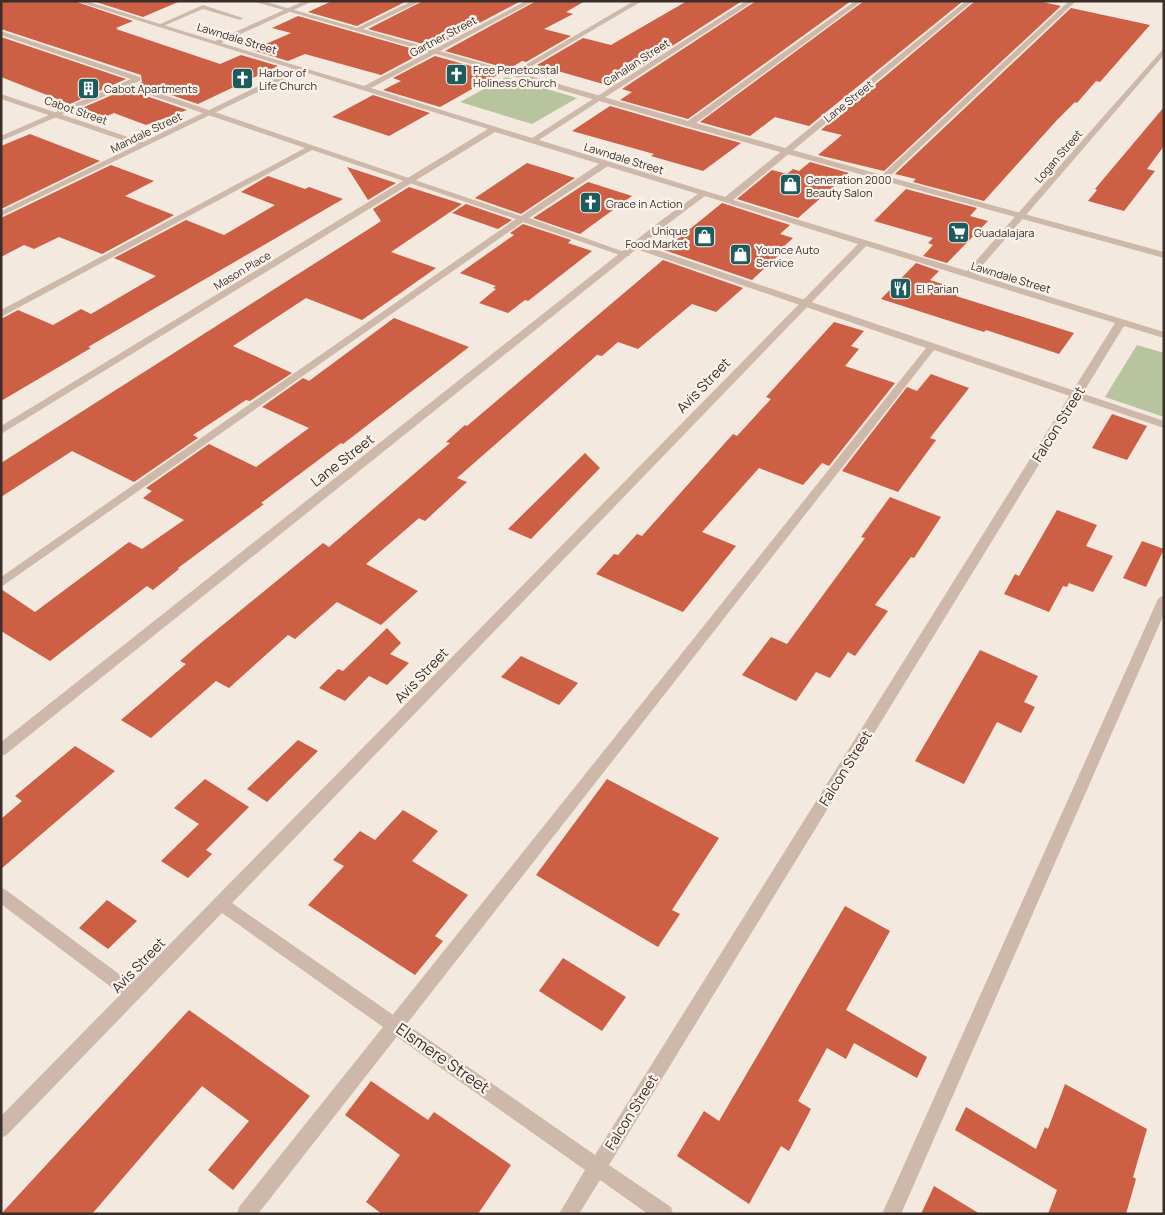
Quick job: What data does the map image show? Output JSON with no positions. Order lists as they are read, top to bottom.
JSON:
{
  "streets": {
    "street": [
      "Gartner Street",
      "Lawndale Street",
      "Cahalan Street",
      "Lane Street",
      "Cabot Street",
      "Mandale Street",
      "Logan Street",
      "Mason Place",
      "Avis Street",
      "Falcon Street",
      "Elsmere Street"
    ]
  },
  "crossings": [
    ["Gartner Street", "Lawndale Street"],
    ["Lawndale Street", "Cahalan Street"],
    ["Lawndale Street", "Lane Street"],
    ["Lawndale Street", "Mandale Street"],
    ["Lawndale Street", "Logan Street"],
    ["Lawndale Street", "Mason Place"],
    ["Lawndale Street", "Avis Street"],
    ["Lawndale Street", "Falcon Street"],
    ["Cabot Street", "Mandale Street"],
    ["Avis Street", "Elsmere Street"],
    ["Falcon Street", "Elsmere Street"]
  ],
  "places": {
    "church": ["Free Penetcostal Holiness Church", "Harbor of Life Church", "Grace in Action"],
    "building": ["Cabot Apartments"],
    "shop": ["Generation 2000 Beauty Salon", "Unique Food Market", "Younce Auto Service"],
    "supermarket": ["Guadalajara"],
    "restaurant": ["El Parian"]
  }
}
